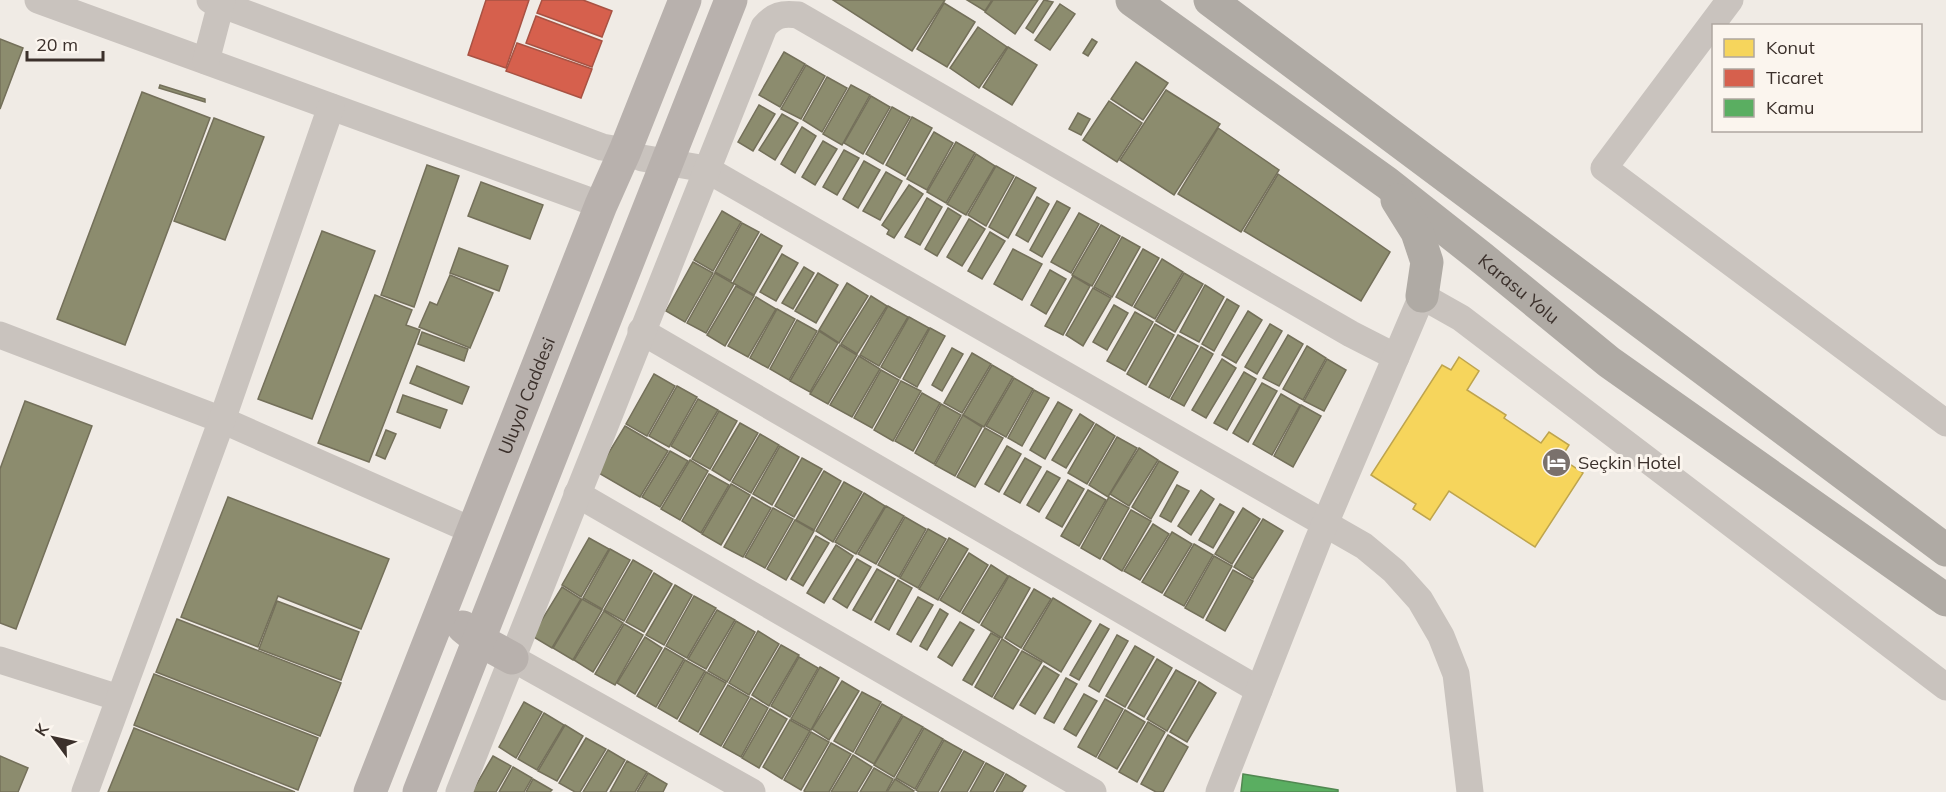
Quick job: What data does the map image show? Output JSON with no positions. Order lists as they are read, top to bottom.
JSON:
{
  "streets": {
    "highway": ["Karasu Yolu"],
    "main road": ["Uluyol Caddesi"]
  },
  "places": {
    "hotel": ["Seçkin Hotel"]
  },
  "legend": ["Konut", "Ticaret", "Kamu"],
  "scale_bar": "20 m",
  "north": "top left"
}
